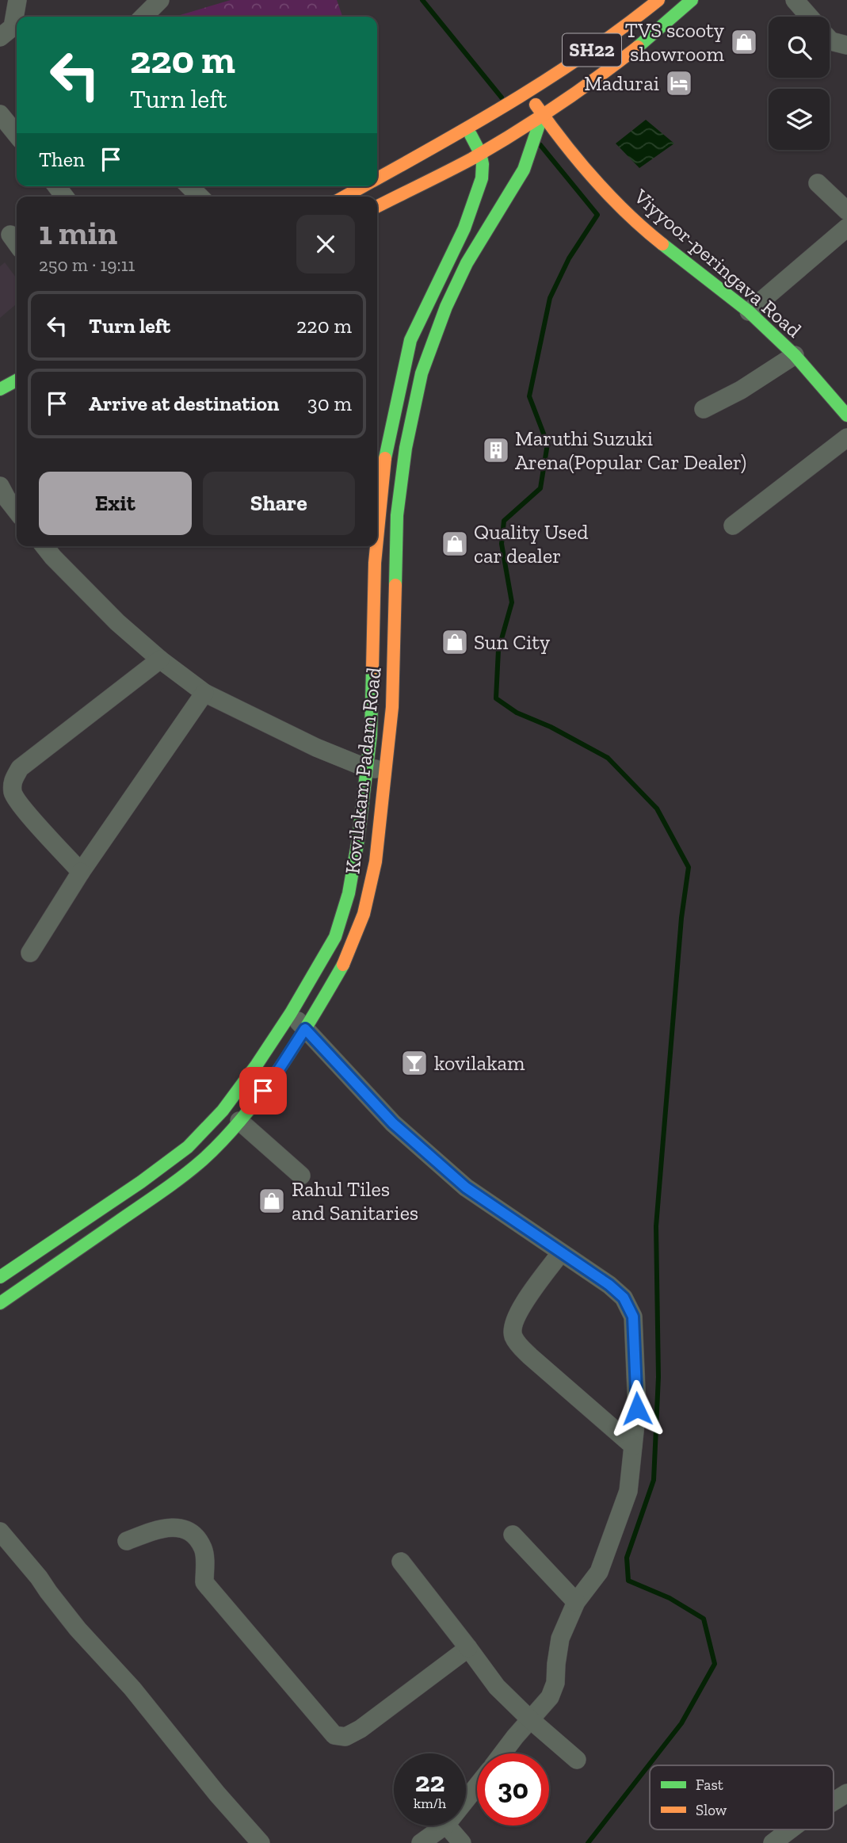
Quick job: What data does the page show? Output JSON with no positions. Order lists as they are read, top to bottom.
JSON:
{
  "streets": {
    "main road": ["SH22", "Viyyoor-peringava Road", "Kovilakam Padam Road"]
  },
  "crossings": [
    ["SH22", "Viyyoor-peringava Road"],
    ["SH22", "Kovilakam Padam Road"],
    ["Viyyoor-peringava Road", "Kovilakam Padam Road"]
  ],
  "places": {
    "shop": [
      "TVS scooty showroom",
      "Quality Used car dealer",
      "Sun City",
      "Rahul Tiles and Sanitaries"
    ],
    "hotel": ["Madurai"],
    "building": ["Maruthi Suzuki Arena(Popular Car Dealer)"],
    "bar": ["kovilakam"]
  },
  "legend": ["Fast", "Slow"],
  "page": {
    "turn": ["220 m", "Turn left"],
    "then": "Then",
    "heading": ["1 min", "250 m · 19:11"],
    "list": [
      {
        "name": "Turn left",
        "value": "220 m"
      },
      {
        "name": "Arrive at destination",
        "value": "30 m"
      }
    ],
    "buttons": ["Exit", "Share"],
    "speed": "22 km/h",
    "limit": "30"
  }
}
